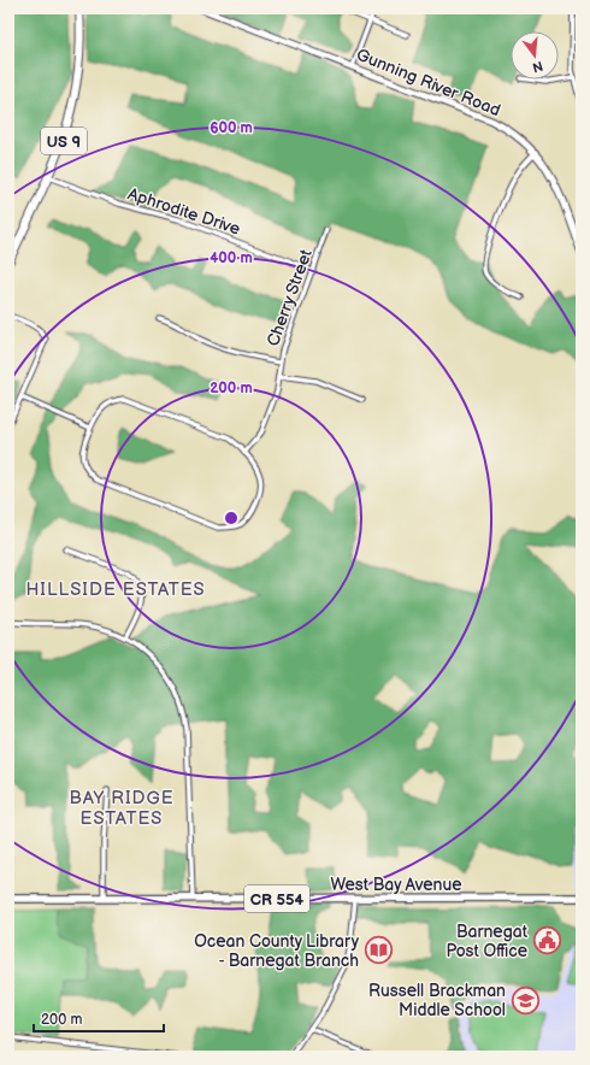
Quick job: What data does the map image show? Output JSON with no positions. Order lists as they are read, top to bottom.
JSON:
{
  "streets": {
    "highway": ["US 9"],
    "main road": ["West Bay Avenue", "CR 554"],
    "street": ["Gunning River Road", "Aphrodite Drive", "Cherry Street"]
  },
  "crossings": [
    ["US 9", "Aphrodite Drive"],
    ["Aphrodite Drive", "Cherry Street"]
  ],
  "districts": ["HILLSIDE ESTATES", "BAY RIDGE ESTATES"],
  "places": {
    "public building": ["Barnegat Post Office"],
    "library": ["Ocean County Library - Barnegat Branch"],
    "school or university": ["Russell Brackman Middle School"]
  },
  "scale_bar": "200 m",
  "north": "bottom",
  "rings": ["600 m", "400 m", "200 m"]
}
